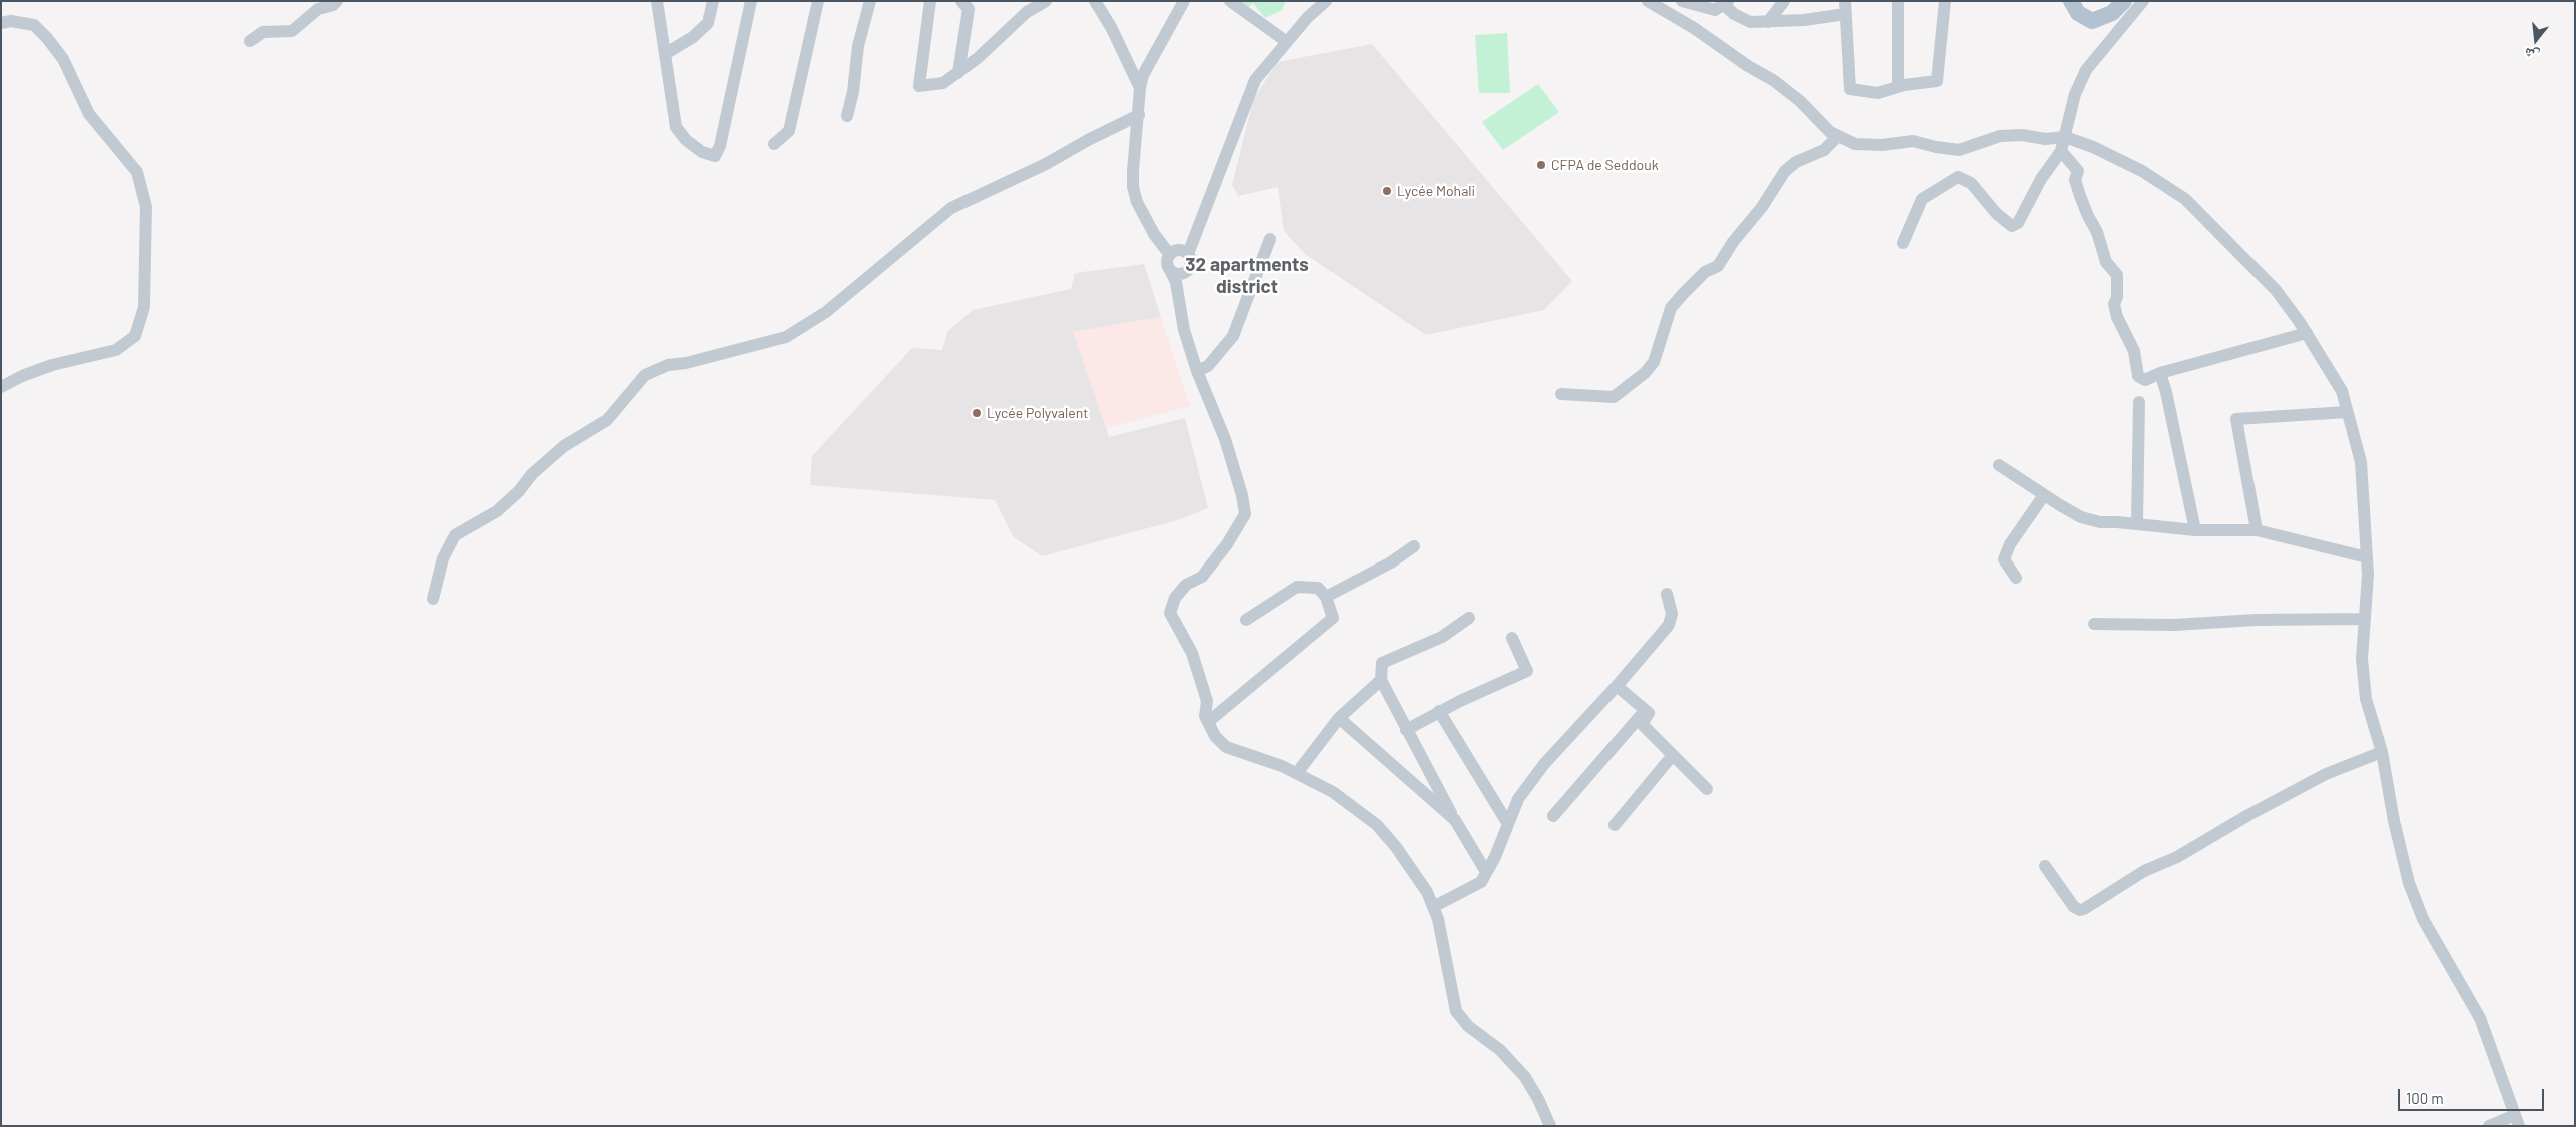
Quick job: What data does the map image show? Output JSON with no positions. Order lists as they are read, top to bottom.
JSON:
{
  "districts": ["32 apartments district"],
  "places": ["CFPA de Seddouk", "Lycée Mohali", "Lycée Polyvalent"],
  "scale_bar": "100 m",
  "north": "bottom"
}
